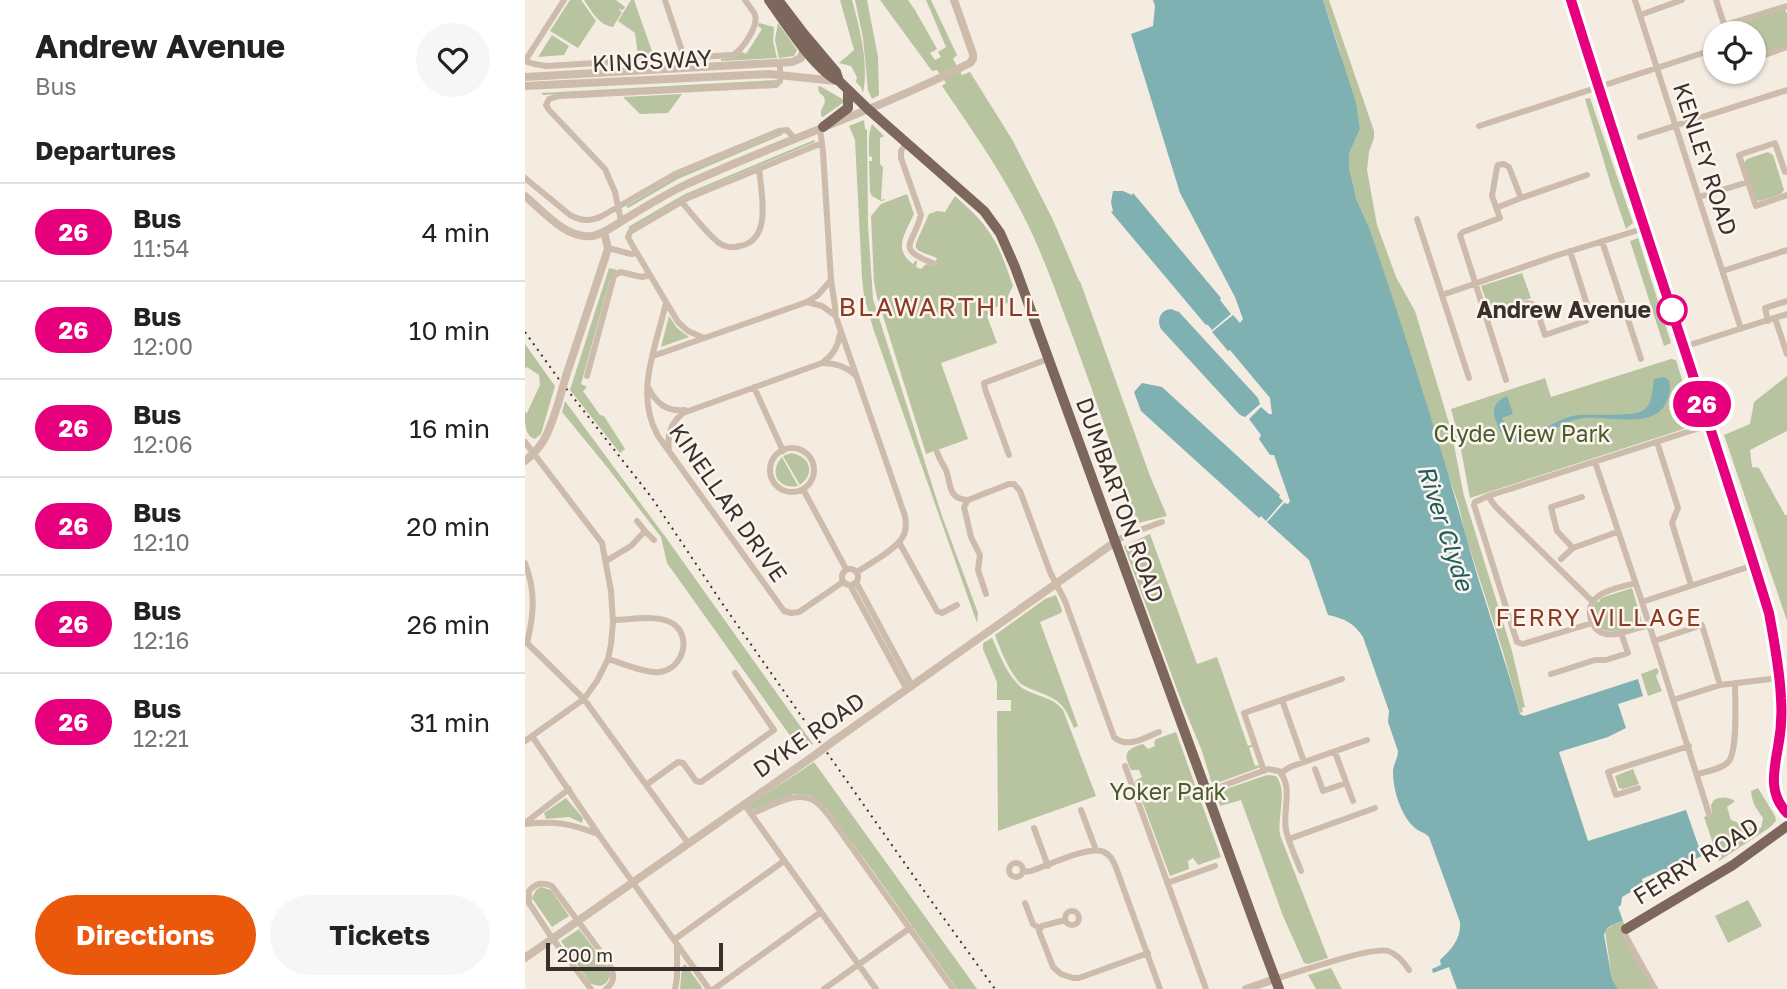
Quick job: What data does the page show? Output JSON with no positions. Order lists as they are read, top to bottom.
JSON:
{
  "streets": {
    "main road": ["DUMBARTON ROAD", "FERRY ROAD"],
    "street": [
      "KINGSWAY",
      "KENLEY ROAD",
      "KINELLAR DRIVE",
      "DYKE ROAD"
    ]
  },
  "crossings": [
    ["KINGSWAY", "DUMBARTON ROAD"],
    ["DUMBARTON ROAD", "DYKE ROAD"]
  ],
  "districts": ["BLAWARTHILL", "FERRY VILLAGE"],
  "water": ["River Clyde"],
  "parks": ["Clyde View Park", "Yoker Park"],
  "places": ["Andrew Avenue"],
  "lines": ["bus line 26"],
  "scale_bar": "200 m",
  "page": {
    "heading": [
      ["Andrew Avenue", "Bus"],
      "Departures"
    ],
    "on_map": "26",
    "list": [
      {
        "mark": "26",
        "name": "Bus",
        "note": "11:54",
        "value": "4 min"
      },
      {
        "mark": "26",
        "name": "Bus",
        "note": "12:00",
        "value": "10 min"
      },
      {
        "mark": "26",
        "name": "Bus",
        "note": "12:06",
        "value": "16 min"
      },
      {
        "mark": "26",
        "name": "Bus",
        "note": "12:10",
        "value": "20 min"
      },
      {
        "mark": "26",
        "name": "Bus",
        "note": "12:16",
        "value": "26 min"
      },
      {
        "mark": "26",
        "name": "Bus",
        "note": "12:21",
        "value": "31 min"
      }
    ],
    "buttons": ["Directions", "Tickets"],
    "scale": "200 m"
  }
}
